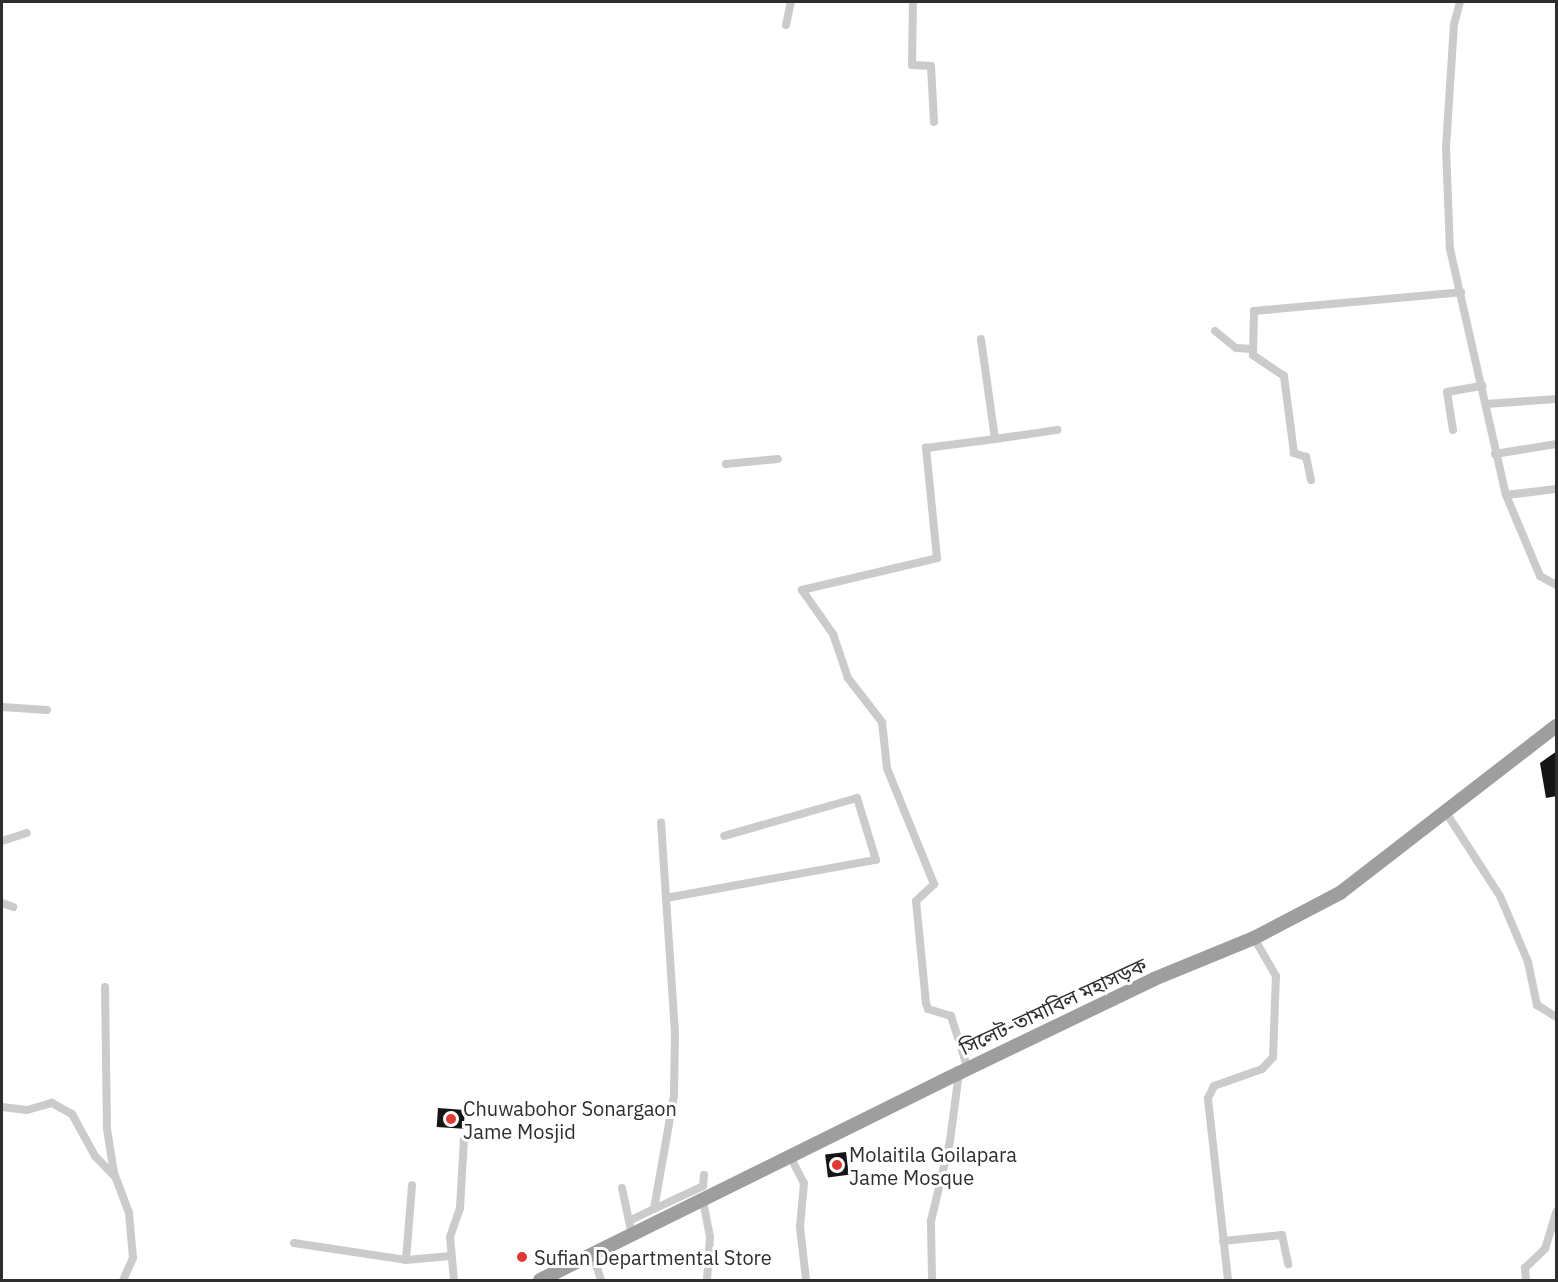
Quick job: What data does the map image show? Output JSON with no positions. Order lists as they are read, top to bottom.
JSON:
{
  "streets": {
    "highway": ["সিলেট-তামাবিল মহাসড়ক"]
  },
  "places": ["Chuwabohor Sonargaon Jame Mosjid", "Molaitila Goilapara Jame Mosque", "Sufian Departmental Store"]
}
